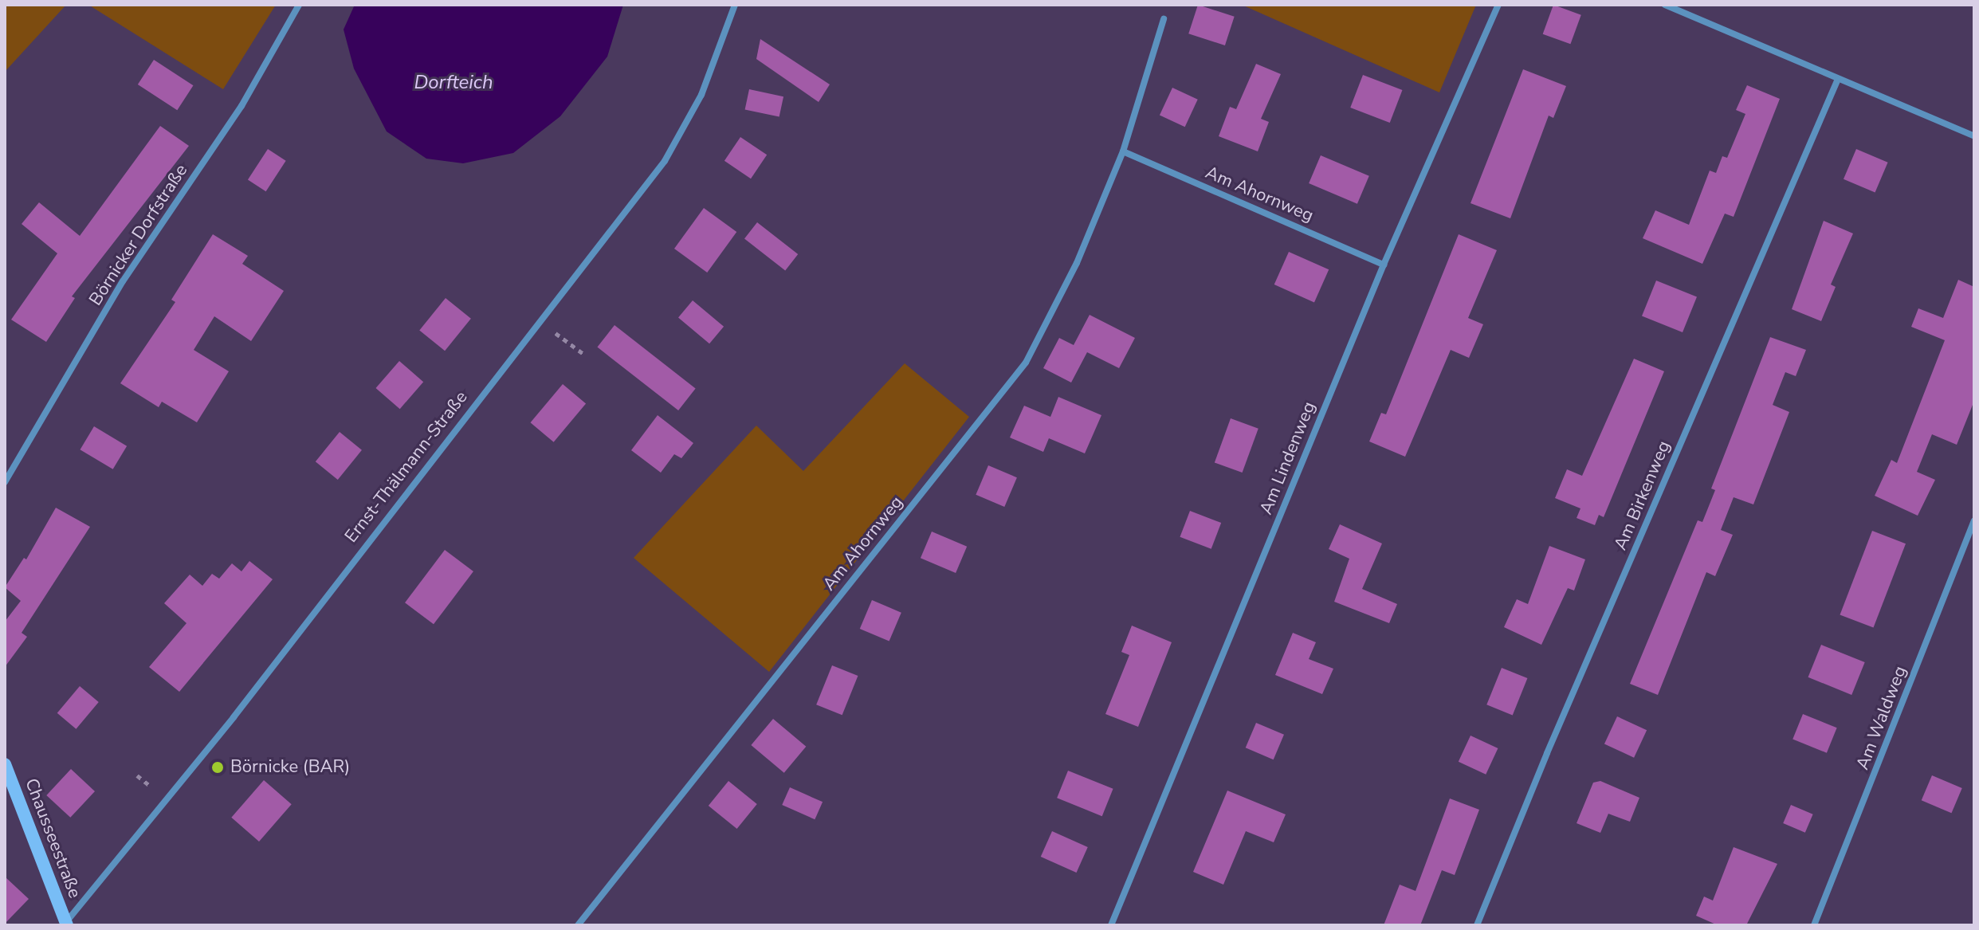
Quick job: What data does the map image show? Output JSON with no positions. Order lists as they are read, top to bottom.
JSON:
{
  "streets": {
    "main road": ["Chausseestraße"],
    "street": [
      "Am Ahornweg",
      "Börnicker Dorfstraße",
      "Am Lindenweg",
      "Ernst-Thälmann-Straße",
      "Am Birkenweg",
      "Am Waldweg"
    ]
  },
  "crossings": [
    ["Am Ahornweg", "Am Lindenweg"],
    ["Ernst-Thälmann-Straße", "Chausseestraße"]
  ],
  "water": ["Dorfteich"],
  "places": ["Börnicke (BAR)"]
}
